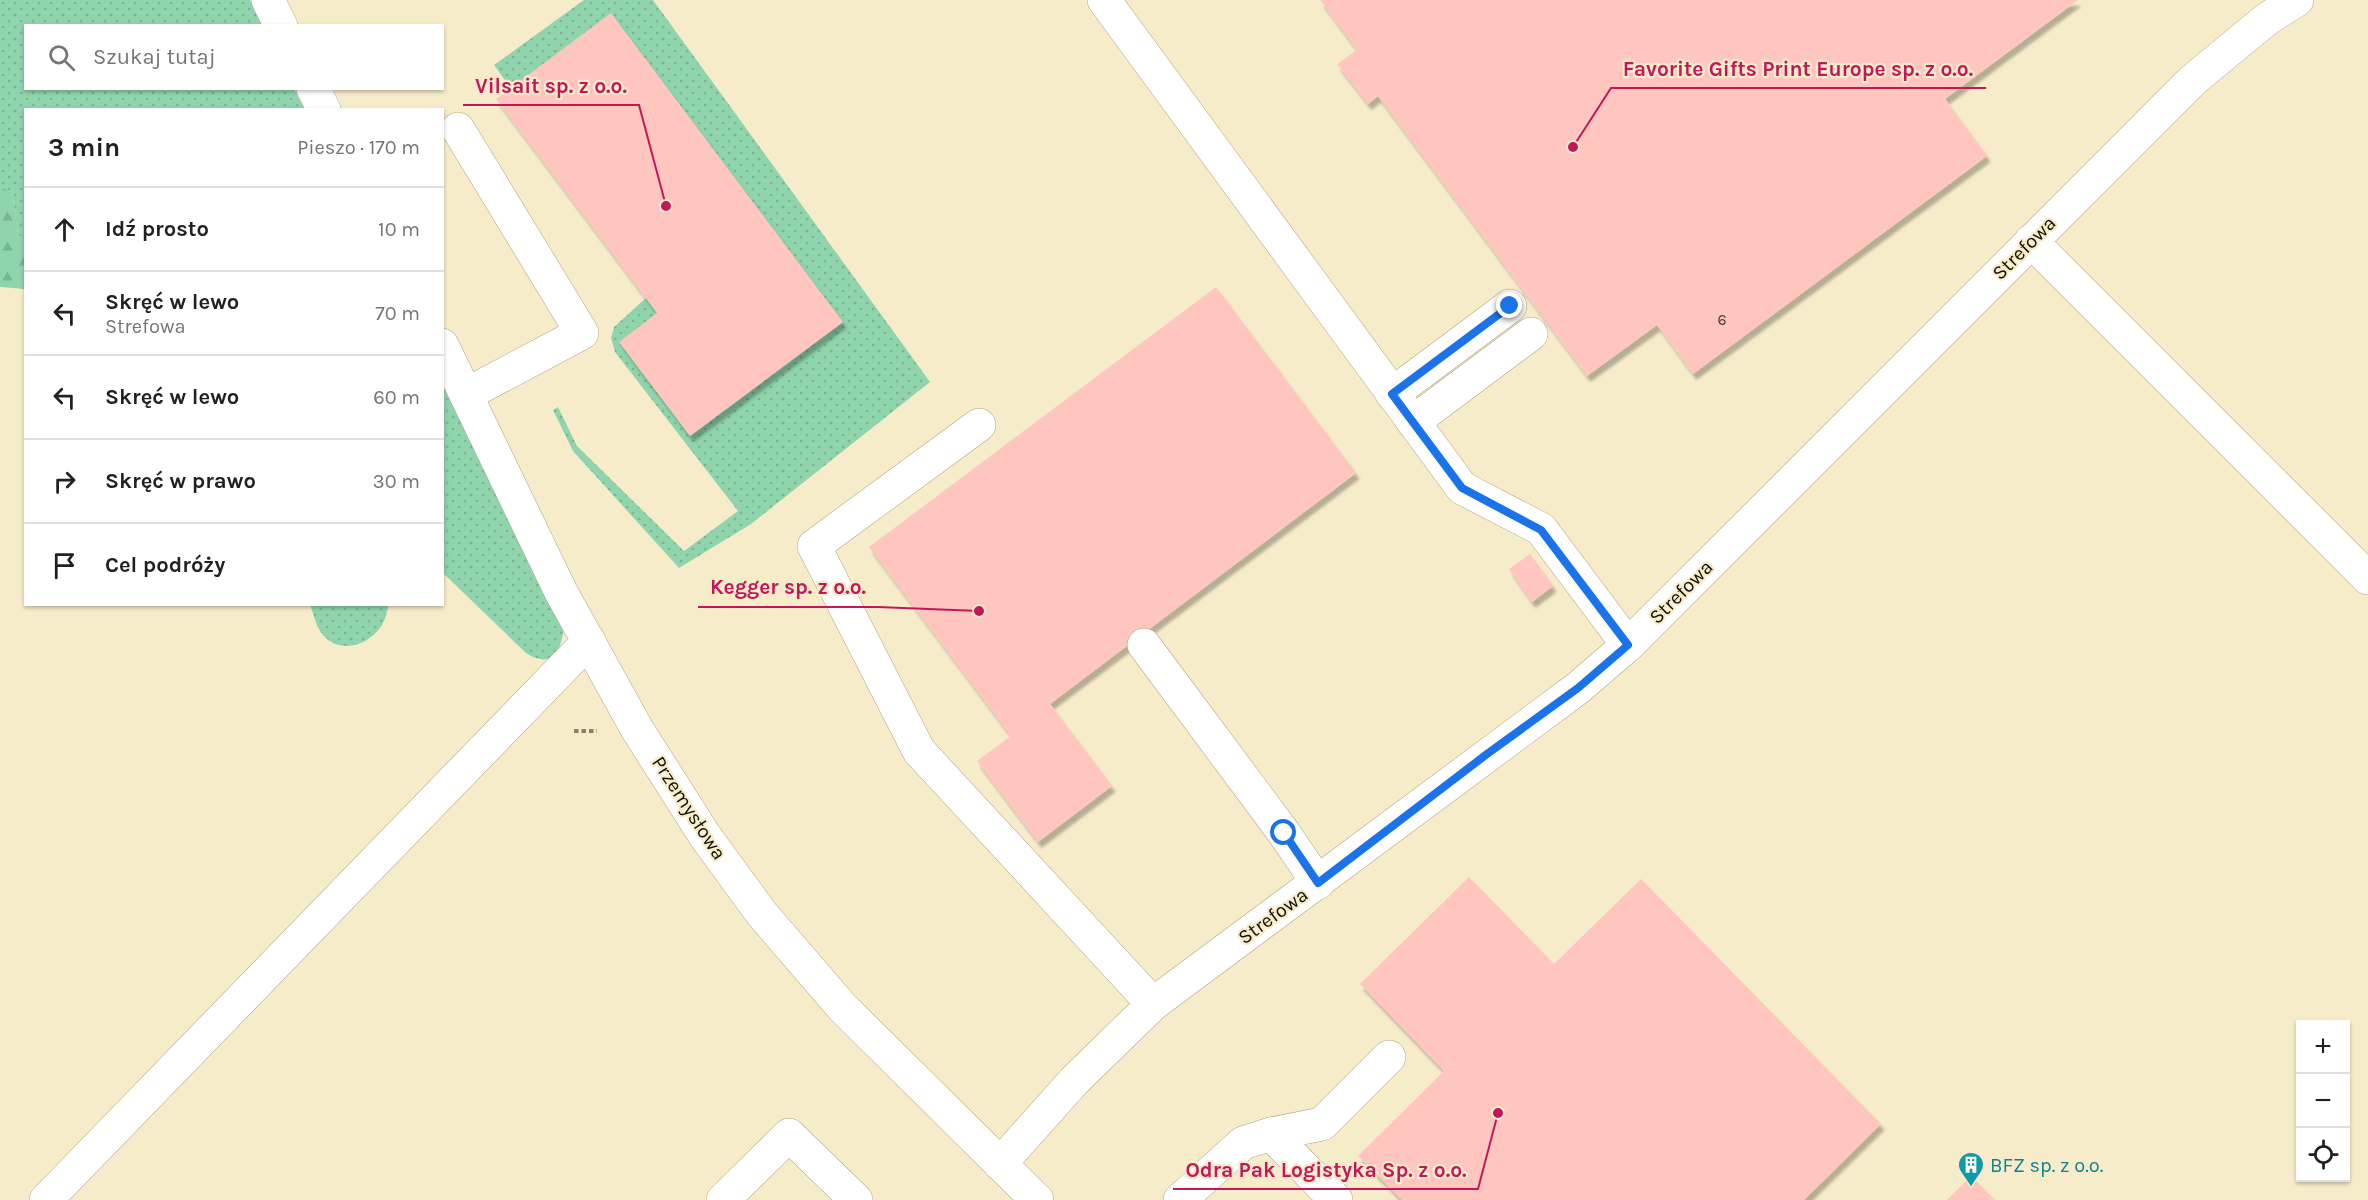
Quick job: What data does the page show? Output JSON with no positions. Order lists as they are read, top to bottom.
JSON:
{
  "streets": {
    "street": ["Strefowa", "Przemysłowa"]
  },
  "crossings": [
    ["Strefowa", "Przemysłowa"]
  ],
  "places": {
    "other": [
      "Favorite Gifts Print Europe sp. z o.o.",
      "Vilsait sp. z o.o.",
      "Kegger sp. z o.o.",
      "Odra Pak Logistyka Sp. z o.o."
    ],
    "building": ["BFZ sp. z o.o."]
  },
  "house_numbers": ["6"],
  "page": {
    "search": "Szukaj tutaj",
    "heading": ["3 min", "Pieszo · 170 m"],
    "list": [
      ["Idź prosto", "10 m"],
      ["Skręć w lewo", "Strefowa", "70 m"],
      ["Skręć w lewo", "60 m"],
      ["Skręć w prawo", "30 m"],
      "Cel podróży"
    ],
    "map_buttons": ["+", "−"]
  }
}
